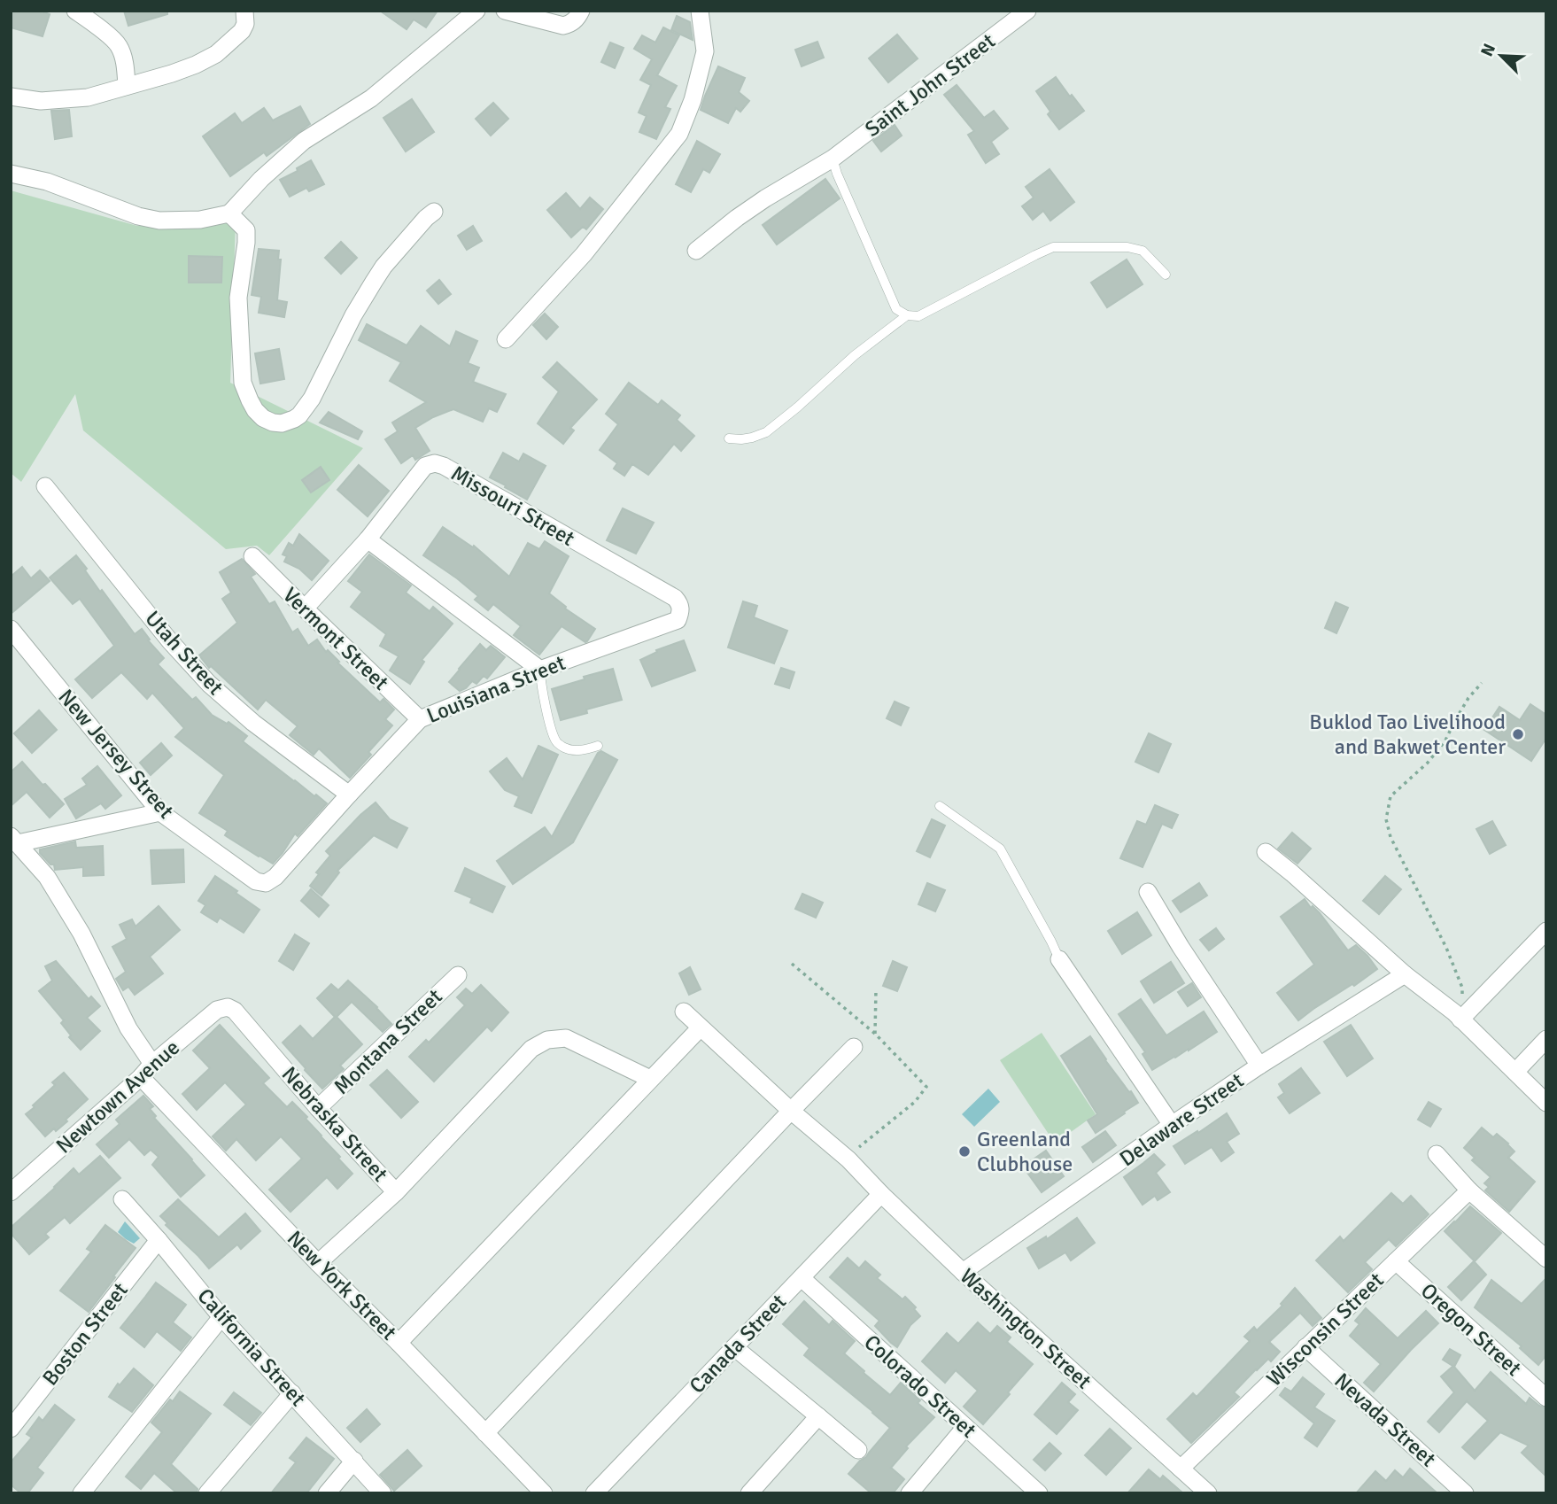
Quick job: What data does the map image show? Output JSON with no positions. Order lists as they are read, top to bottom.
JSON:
{
  "streets": {
    "street": [
      "Saint John Street",
      "Missouri Street",
      "Vermont Street",
      "Utah Street",
      "Louisiana Street",
      "New Jersey Street",
      "Montana Street",
      "Newtown Avenue",
      "Delaware Street",
      "Nebraska Street",
      "New York Street",
      "Washington Street",
      "Wisconsin Street",
      "Oregon Street",
      "Boston Street",
      "Canada Street",
      "California Street",
      "Colorado Street",
      "Nevada Street"
    ]
  },
  "crossings": [
    ["Missouri Street", "Vermont Street"],
    ["Missouri Street", "Louisiana Street"],
    ["Vermont Street", "Louisiana Street"],
    ["Utah Street", "Louisiana Street"],
    ["Louisiana Street", "New Jersey Street"],
    ["Montana Street", "Nebraska Street"],
    ["Newtown Avenue", "Nebraska Street"],
    ["Newtown Avenue", "New York Street"],
    ["Delaware Street", "Washington Street"],
    ["Nebraska Street", "New York Street"],
    ["Washington Street", "Wisconsin Street"],
    ["Washington Street", "Canada Street"],
    ["Wisconsin Street", "Oregon Street"],
    ["Wisconsin Street", "Nevada Street"],
    ["Boston Street", "California Street"],
    ["Canada Street", "Colorado Street"]
  ],
  "places": ["Buklod Tao Livelihood and Bakwet Center", "Greenland Clubhouse"],
  "north": "top left"
}
